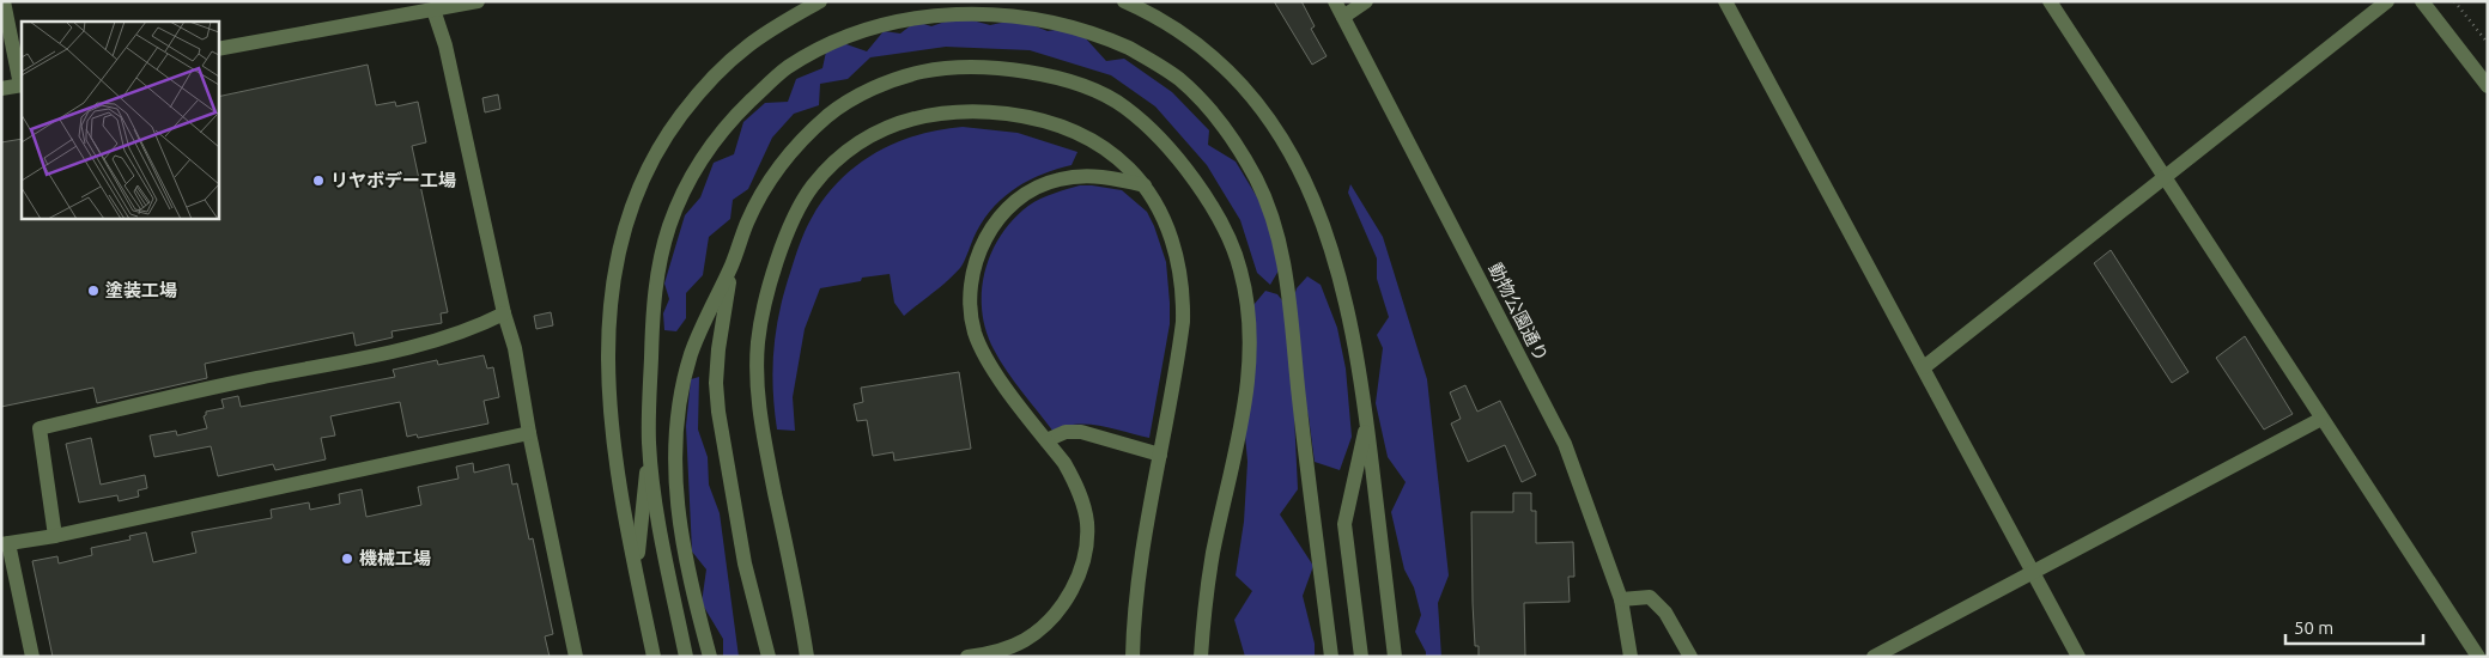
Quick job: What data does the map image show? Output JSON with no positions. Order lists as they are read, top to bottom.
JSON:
{
  "streets": {
    "street": ["動物公園通り"]
  },
  "places": ["リヤボデー工場", "塗装工場", "機械工場"],
  "scale_bar": "50 m"
}
